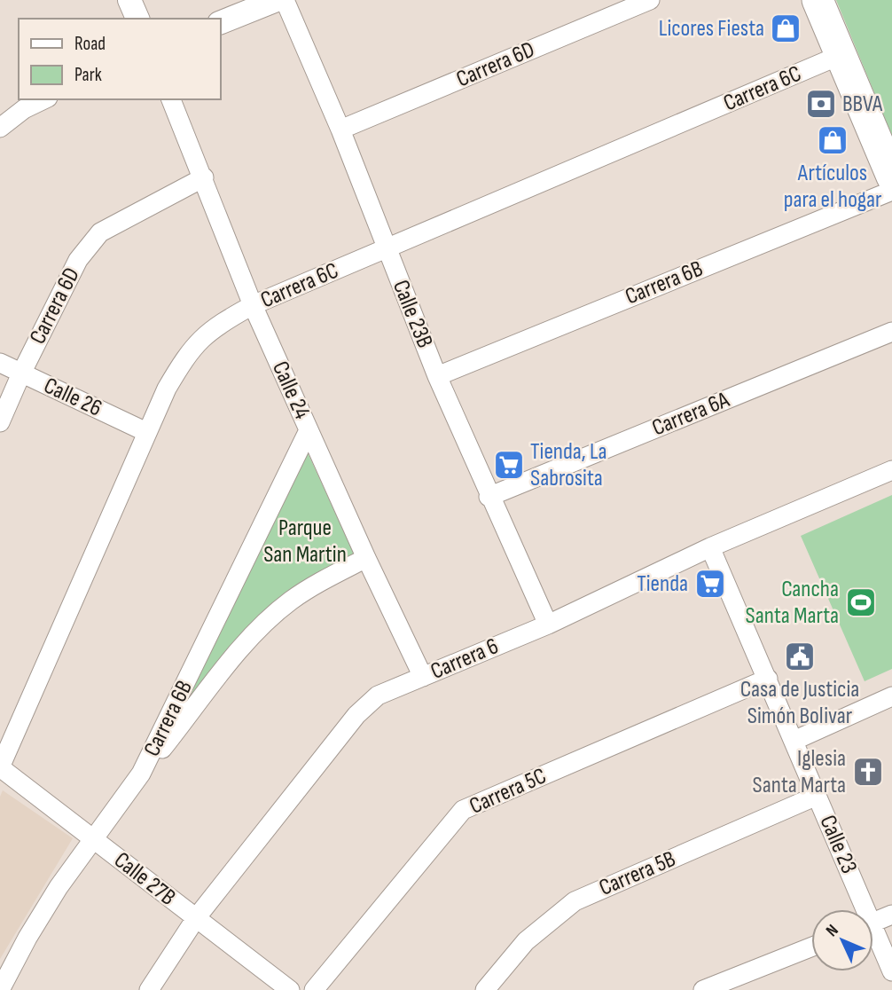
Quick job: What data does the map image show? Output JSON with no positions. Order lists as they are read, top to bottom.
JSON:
{
  "streets": {
    "street": [
      "Carrera 6D",
      "Carrera 6C",
      "Carrera 6B",
      "Calle 23B",
      "Calle 24",
      "Calle 26",
      "Carrera 6A",
      "Carrera 6",
      "Carrera 5C",
      "Calle 23",
      "Carrera 5B",
      "Calle 27B"
    ]
  },
  "crossings": [
    ["Carrera 6D", "Calle 23B"],
    ["Carrera 6D", "Calle 24"],
    ["Carrera 6D", "Calle 26"],
    ["Carrera 6C", "Calle 23B"],
    ["Carrera 6C", "Calle 24"],
    ["Carrera 6C", "Calle 26"],
    ["Carrera 6C", "Calle 27B"],
    ["Carrera 6B", "Calle 23B"],
    ["Carrera 6B", "Calle 24"],
    ["Carrera 6B", "Calle 27B"],
    ["Calle 23B", "Carrera 6A"],
    ["Calle 23B", "Carrera 6"],
    ["Calle 24", "Carrera 6"],
    ["Carrera 6", "Calle 23"],
    ["Carrera 6", "Calle 27B"],
    ["Carrera 5C", "Calle 23"],
    ["Calle 23", "Carrera 5B"]
  ],
  "parks": ["Parque San Martin"],
  "places": {
    "shop": ["Licores Fiesta", "Artículos para el hogar"],
    "bank": ["BBVA"],
    "supermarket": ["Tienda, La Sabrosita", "Tienda"],
    "sports": ["Cancha Santa Marta"],
    "public building": ["Casa de Justicia Simón Bolivar"],
    "church": ["Iglesia Santa Marta"]
  },
  "legend": ["Road", "Park"],
  "north": "top left"
}
